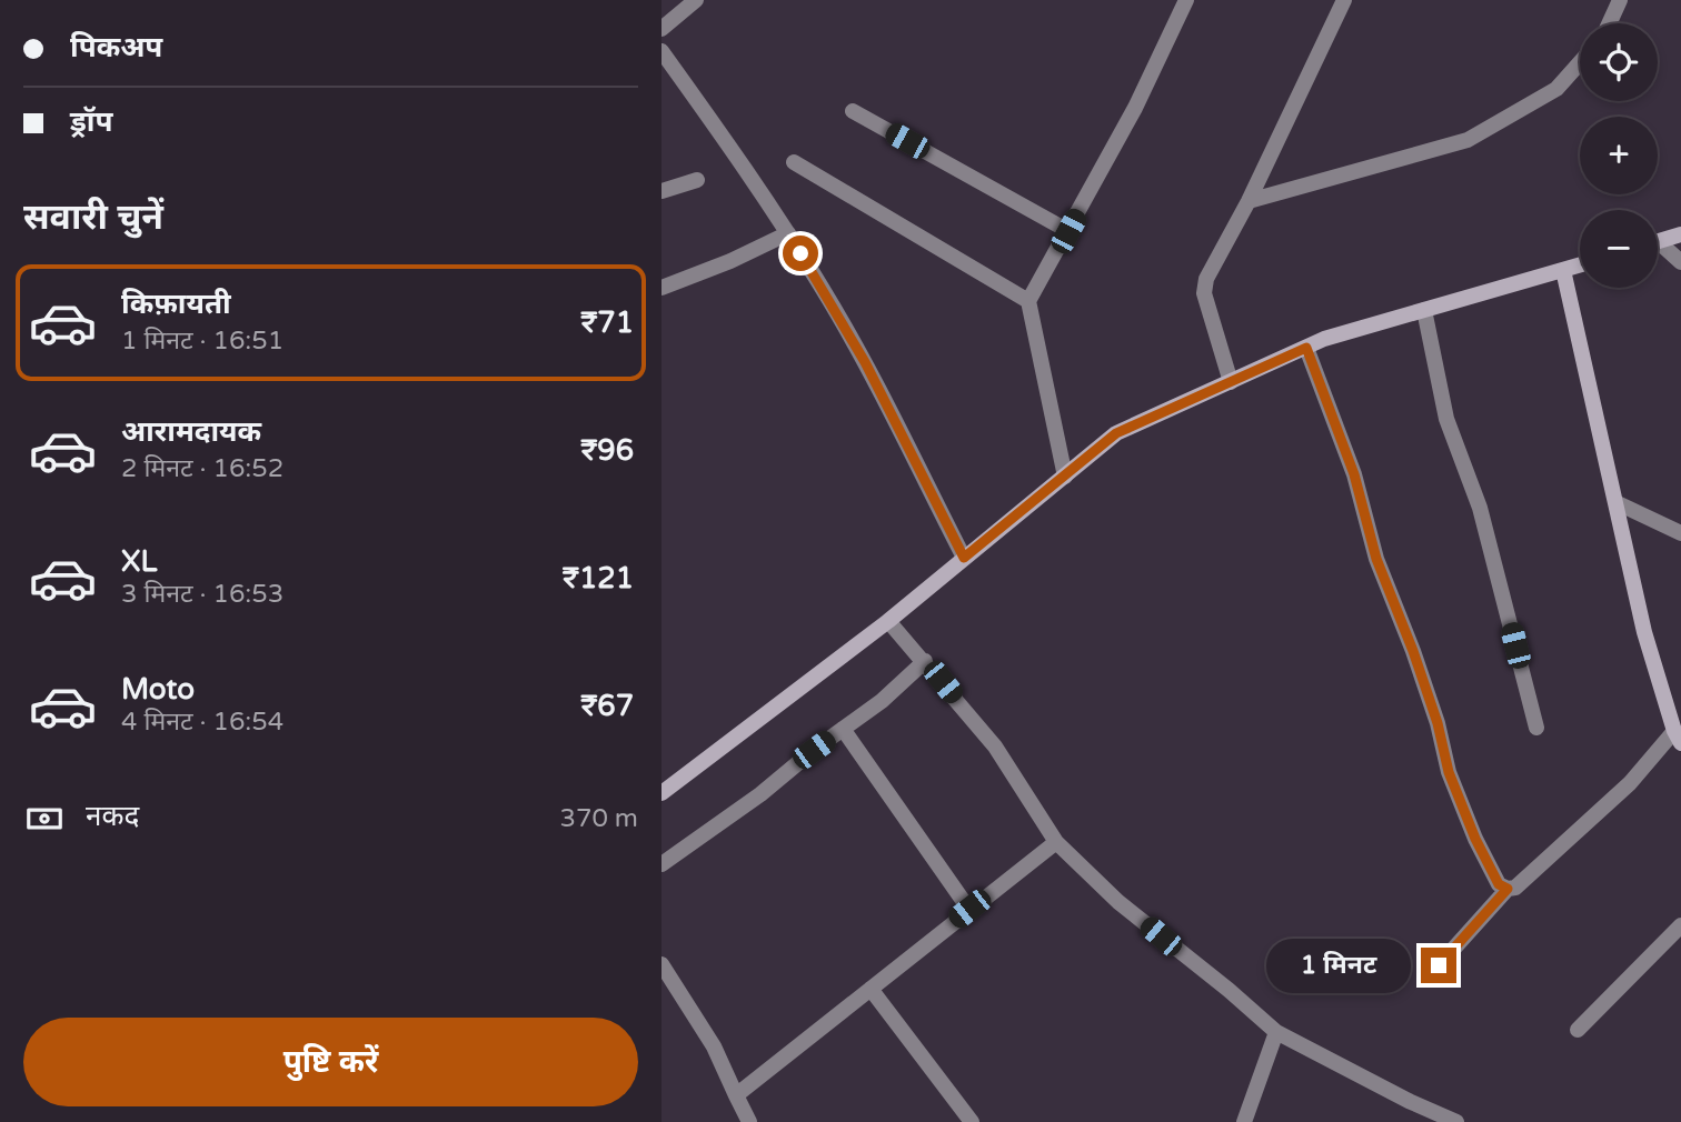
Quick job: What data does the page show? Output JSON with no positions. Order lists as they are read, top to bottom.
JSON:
{
  "page": {
    "banner": ["पिकअप", "ड्रॉप"],
    "map_buttons": ["+", "−"],
    "heading": "सवारी चुनें",
    "list": [
      {
        "name": "किफ़ायती",
        "note": "1 मिनट · 16:51",
        "value": "₹71"
      },
      {
        "name": "आरामदायक",
        "note": "2 मिनट · 16:52",
        "value": "₹96"
      },
      {
        "name": "XL",
        "note": "3 मिनट · 16:53",
        "value": "₹121"
      },
      {
        "name": "Moto",
        "note": "4 मिनट · 16:54",
        "value": "₹67"
      }
    ],
    "pay": ["नकद", "370 m"],
    "bubble": "1 मिनट",
    "buttons": "पुष्टि करें"
  }
}
